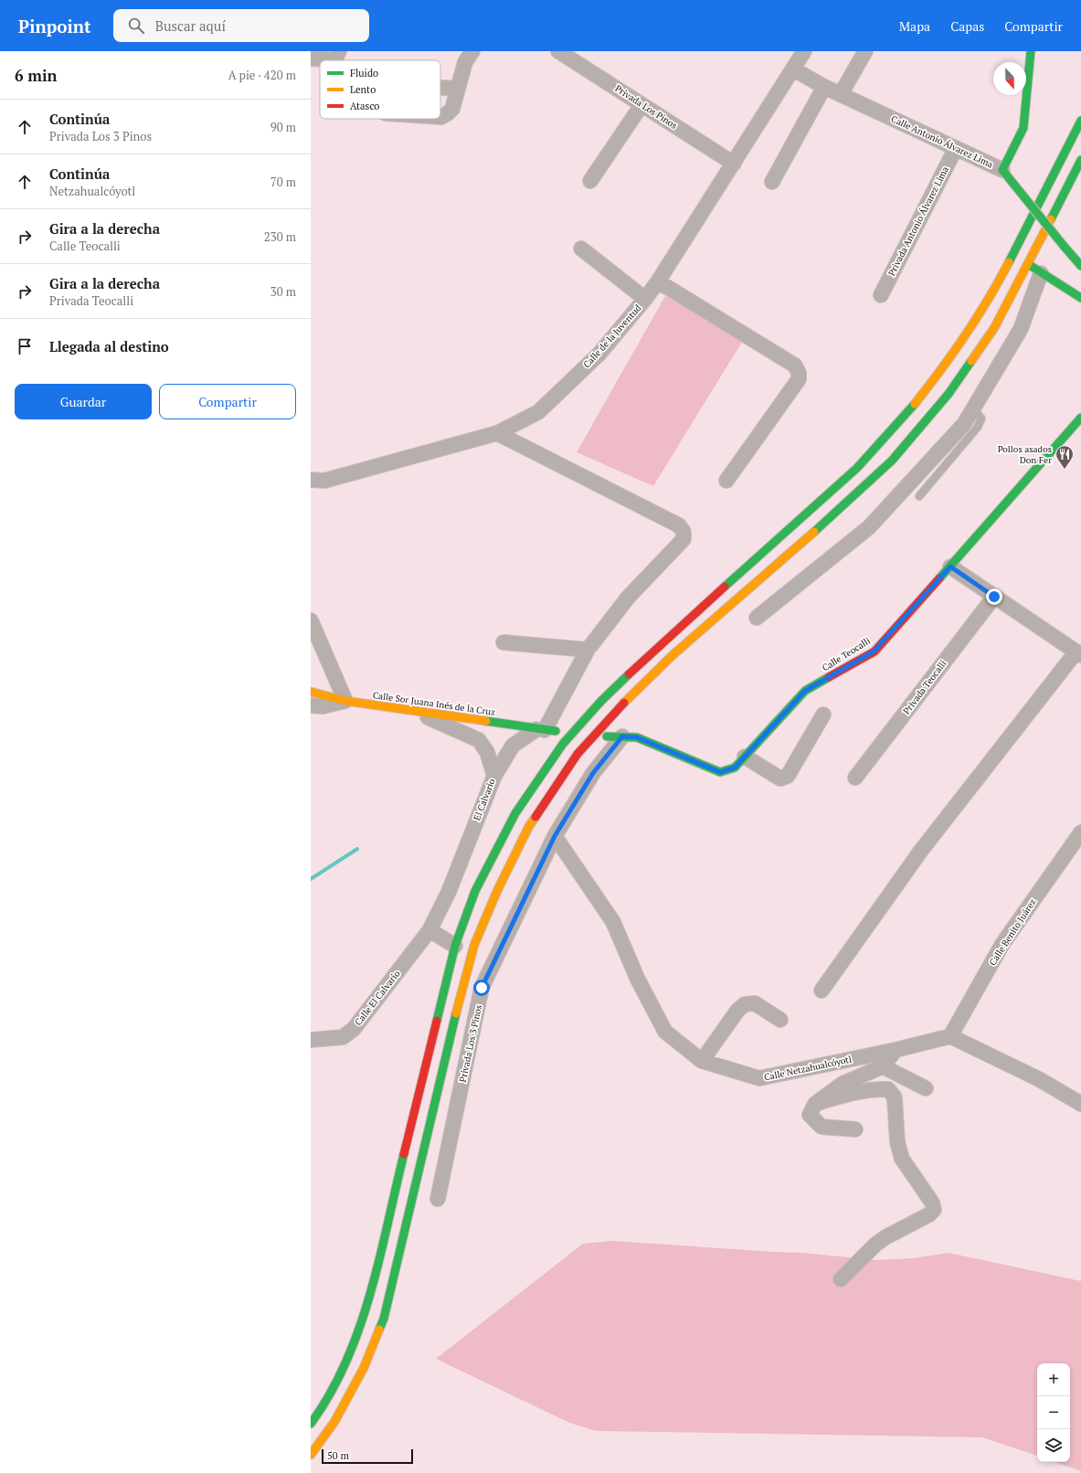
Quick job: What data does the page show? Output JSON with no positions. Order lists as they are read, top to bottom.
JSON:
{
  "streets": {
    "main road": ["Calle Antonio Álvarez Lima", "Calle Teocalli", "Calle Sor Juana Inés de la Cruz"],
    "street": [
      "Privada Los Pinos",
      "Privada Antonio Álvarez Lima",
      "Calle de la Juventud",
      "Privada Teocalli",
      "El Calvario",
      "Calle Benito Juárez",
      "Calle El Calvario",
      "Privada Los 3 Pinos",
      "Calle Netzahualcóyotl"
    ]
  },
  "crossings": [
    ["Privada Los Pinos", "Calle de la Juventud"],
    ["Calle Antonio Álvarez Lima", "Privada Antonio Álvarez Lima"],
    ["Calle Antonio Álvarez Lima", "Calle de la Juventud"],
    ["Calle Teocalli", "Privada Los 3 Pinos"],
    ["Calle Sor Juana Inés de la Cruz", "El Calvario"],
    ["El Calvario", "Calle El Calvario"],
    ["Calle Benito Juárez", "Calle Netzahualcóyotl"],
    ["Privada Los 3 Pinos", "Calle Netzahualcóyotl"]
  ],
  "places": {
    "restaurant": ["Pollos asados Don Fer"]
  },
  "legend": ["Fluido", "Lento", "Atasco"],
  "scale_bar": "50 m",
  "north": "bottom",
  "page": {
    "header": "Pinpoint",
    "search": "Buscar aquí",
    "nav": ["Mapa", "Capas", "Compartir"],
    "heading": ["6 min", "A pie · 420 m"],
    "list": [
      ["Continúa", "Privada Los 3 Pinos", "90 m"],
      ["Continúa", "Netzahualcóyotl", "70 m"],
      ["Gira a la derecha", "Calle Teocalli", "230 m"],
      ["Gira a la derecha", "Privada Teocalli", "30 m"],
      "Llegada al destino"
    ],
    "buttons": ["Guardar", "Compartir"],
    "map_buttons": ["+", "−"],
    "scale": "50 m"
  }
}
